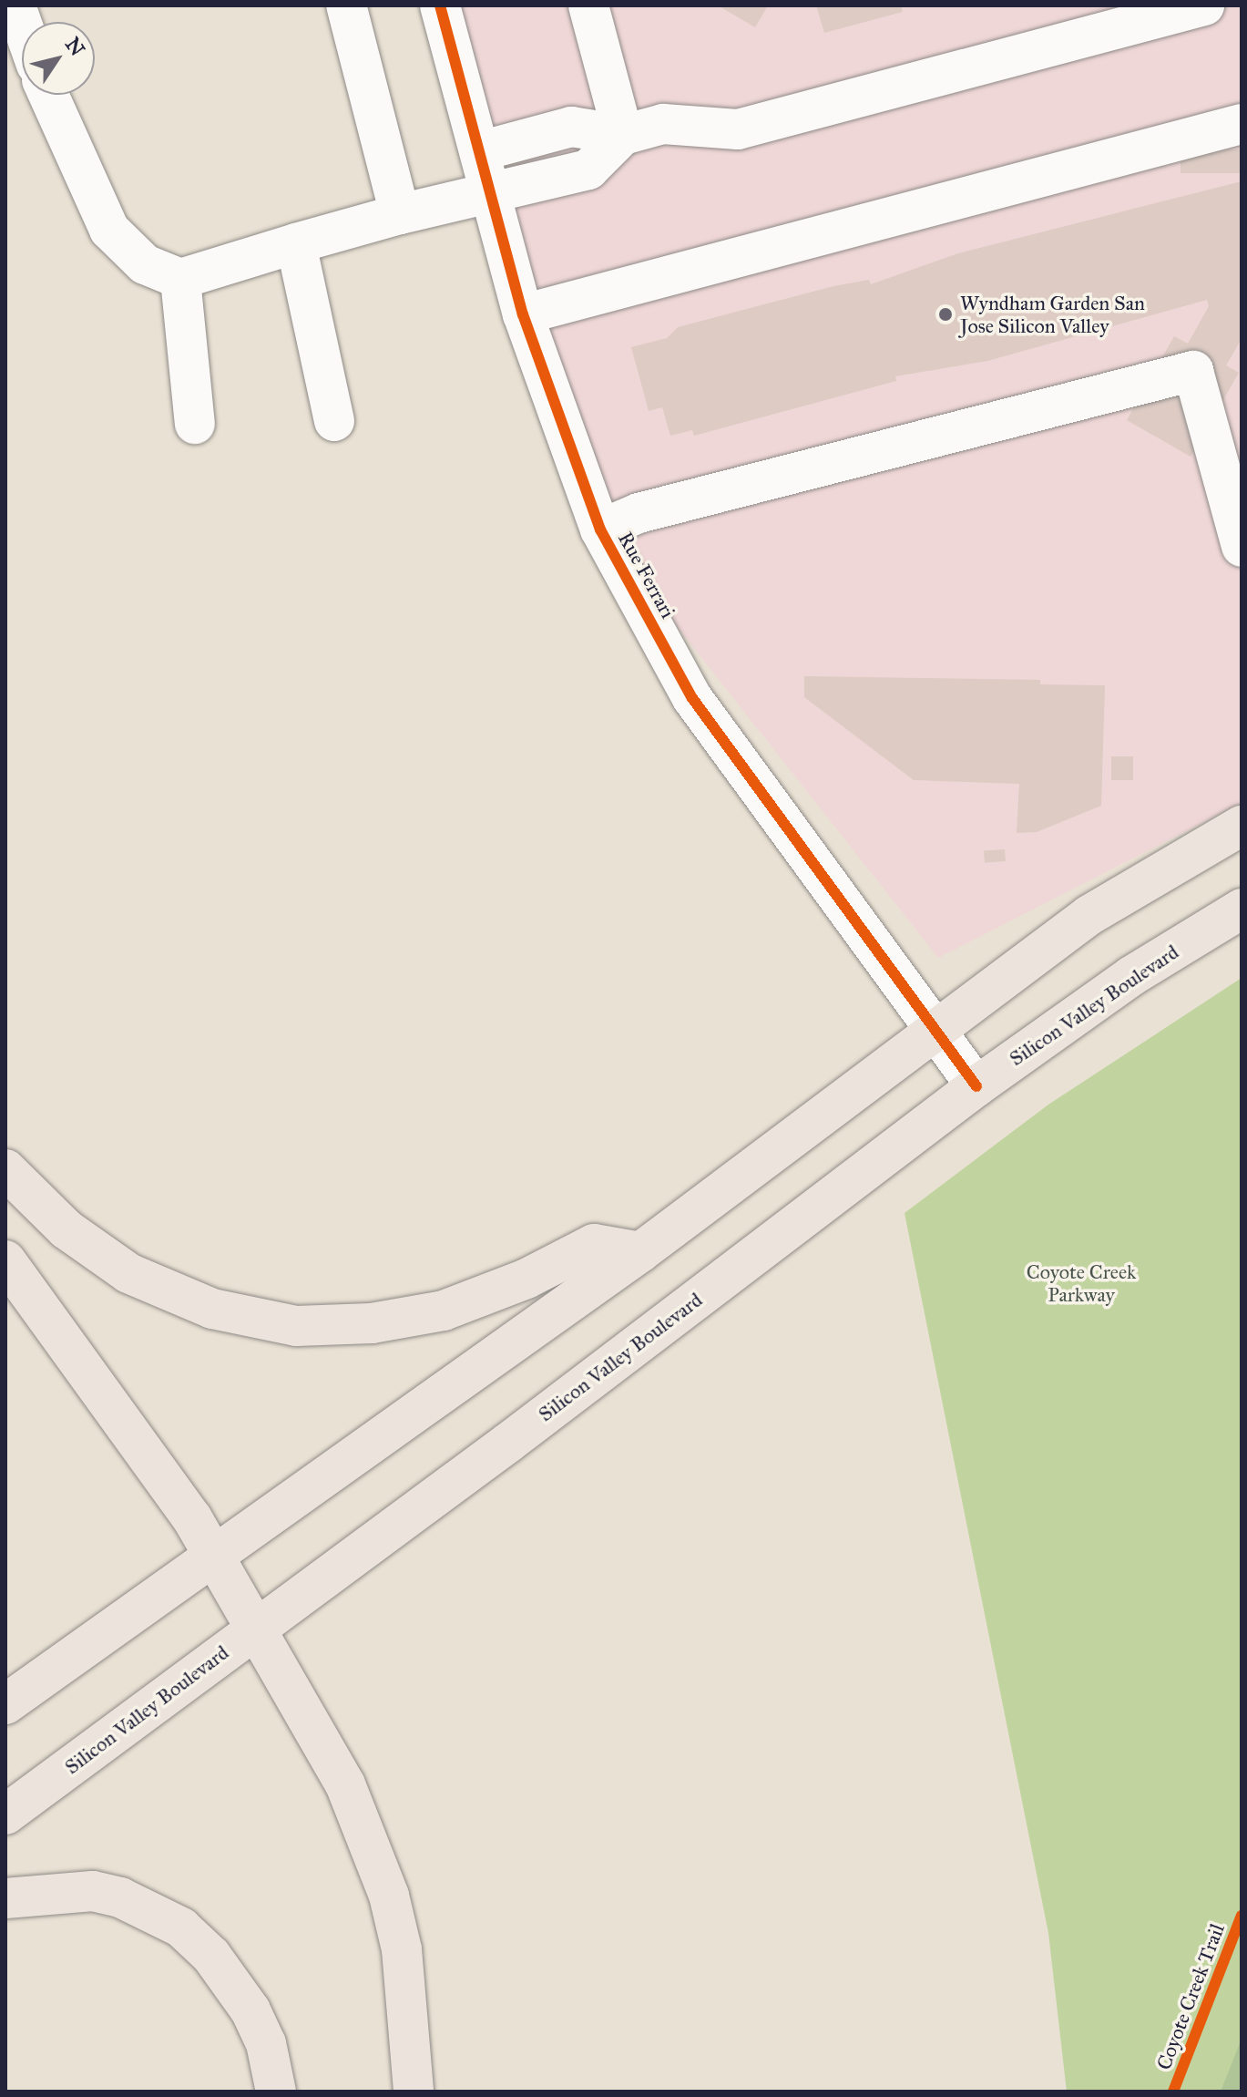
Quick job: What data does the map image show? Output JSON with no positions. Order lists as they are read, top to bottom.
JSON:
{
  "streets": {
    "main road": ["Silicon Valley Boulevard"],
    "street": ["Rue Ferrari"],
    "cycle path": ["Coyote Creek Trail"]
  },
  "crossings": [
    ["Rue Ferrari", "Silicon Valley Boulevard"]
  ],
  "parks": ["Coyote Creek Parkway"],
  "places": ["Wyndham Garden San Jose Silicon Valley"],
  "north": "top right"
}
